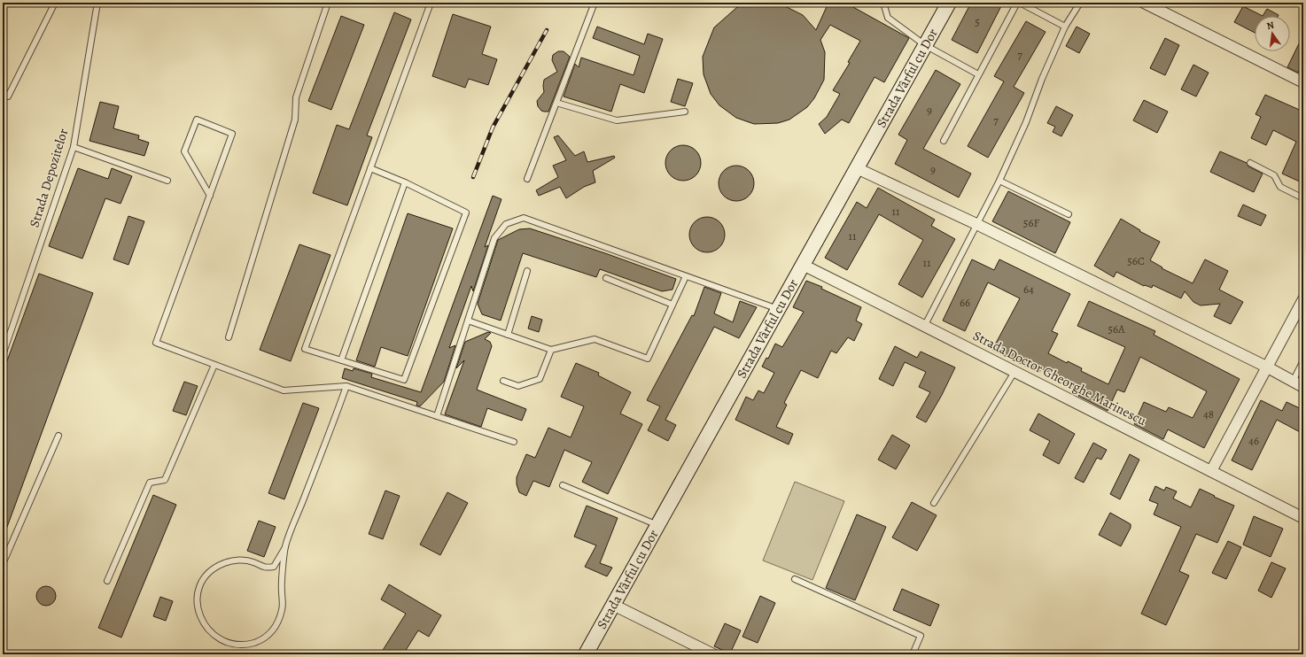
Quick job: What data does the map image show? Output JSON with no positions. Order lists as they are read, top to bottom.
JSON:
{
  "streets": {
    "street": ["Strada Vârful cu Dor", "Strada Doctor Gheorghe Marinescu"],
    "lane": ["Strada Depozitelor"]
  },
  "crossings": [
    ["Strada Vârful cu Dor", "Strada Doctor Gheorghe Marinescu"]
  ],
  "house_numbers": [
    "5",
    "7",
    "9",
    "7",
    "9",
    "11",
    "56F",
    "11",
    "56C",
    "11",
    "64",
    "66",
    "56A",
    "48",
    "46"
  ],
  "north": "top"
}
